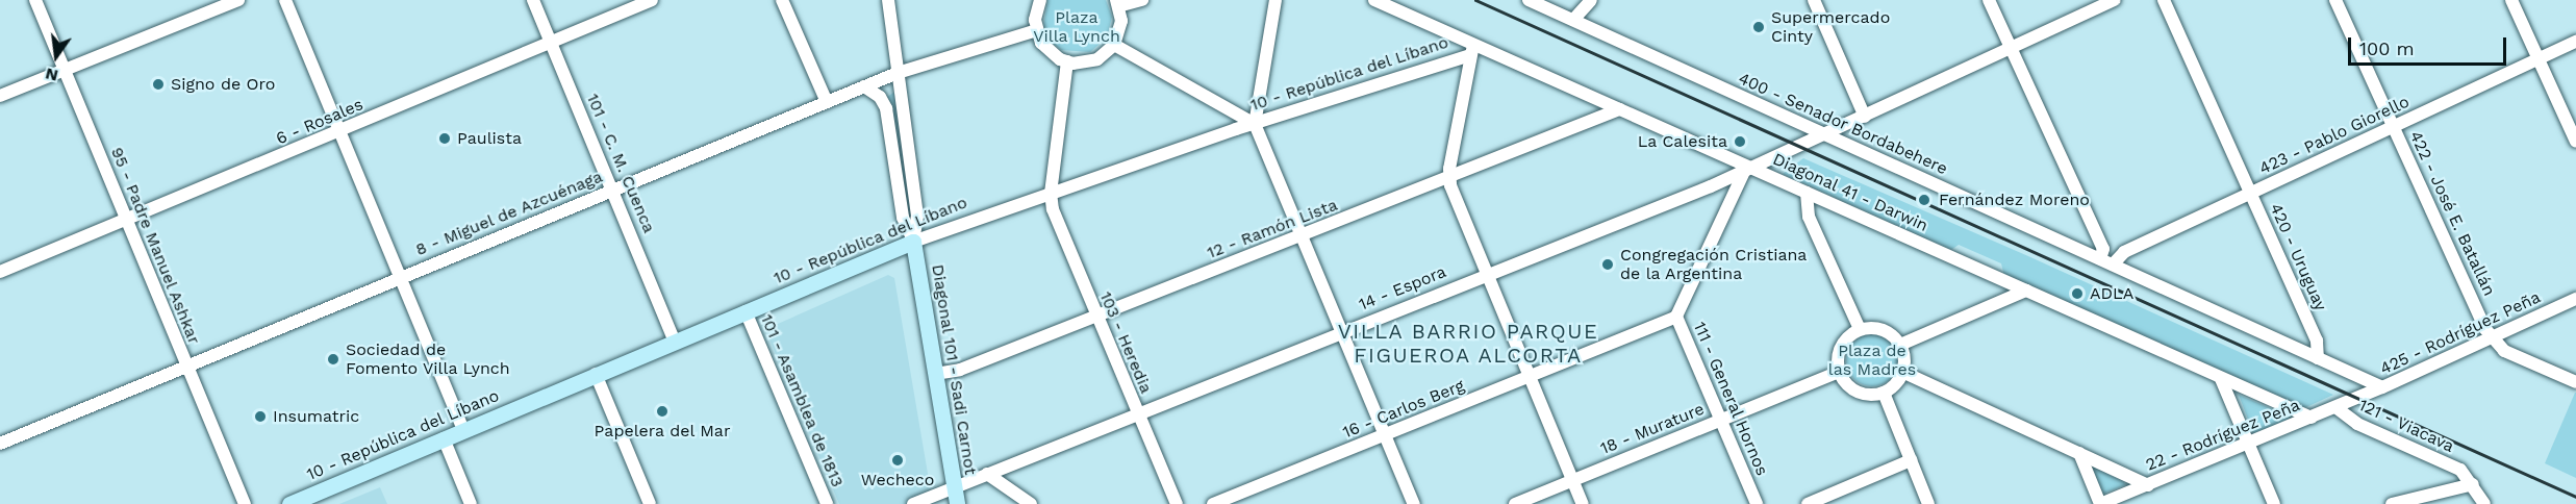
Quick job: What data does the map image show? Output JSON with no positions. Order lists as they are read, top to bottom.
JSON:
{
  "streets": {
    "main road": ["10 - República del Líbano", "Diagonal 101 - Sadi Carnot"],
    "street": [
      "6 - Rosales",
      "400 - Senador Bordabehere",
      "423 - Pablo Giorello",
      "101 - C. M. Cuenca",
      "Diagonal 41 - Darwin",
      "8 - Miguel de Azcuénaga",
      "422 - José E. Batallán",
      "12 - Ramón Lista",
      "95 - Padre Manuel Ashkar",
      "420 - Uruguay",
      "14 - Espora",
      "425 - Rodríguez Peña",
      "103 - Heredia",
      "111 - General Hornos",
      "101 - Asamblea de 1813",
      "16 - Carlos Berg",
      "121 - Viacava",
      "18 - Murature",
      "22 - Rodríguez Peña"
    ]
  },
  "crossings": [
    ["10 - República del Líbano", "101 - C. M. Cuenca"],
    ["10 - República del Líbano", "Diagonal 41 - Darwin"],
    ["10 - República del Líbano", "103 - Heredia"],
    ["10 - República del Líbano", "Diagonal 101 - Sadi Carnot"],
    ["10 - República del Líbano", "101 - Asamblea de 1813"],
    ["6 - Rosales", "101 - C. M. Cuenca"],
    ["6 - Rosales", "95 - Padre Manuel Ashkar"],
    ["400 - Senador Bordabehere", "423 - Pablo Giorello"],
    ["400 - Senador Bordabehere", "420 - Uruguay"],
    ["400 - Senador Bordabehere", "14 - Espora"],
    ["400 - Senador Bordabehere", "425 - Rodríguez Peña"],
    ["423 - Pablo Giorello", "422 - José E. Batallán"],
    ["423 - Pablo Giorello", "420 - Uruguay"],
    ["101 - C. M. Cuenca", "8 - Miguel de Azcuénaga"],
    ["Diagonal 41 - Darwin", "12 - Ramón Lista"],
    ["Diagonal 41 - Darwin", "14 - Espora"],
    ["Diagonal 41 - Darwin", "111 - General Hornos"],
    ["Diagonal 41 - Darwin", "22 - Rodríguez Peña"],
    ["8 - Miguel de Azcuénaga", "95 - Padre Manuel Ashkar"],
    ["8 - Miguel de Azcuénaga", "Diagonal 101 - Sadi Carnot"],
    ["422 - José E. Batallán", "425 - Rodríguez Peña"],
    ["12 - Ramón Lista", "103 - Heredia"],
    ["12 - Ramón Lista", "Diagonal 101 - Sadi Carnot"],
    ["14 - Espora", "103 - Heredia"],
    ["14 - Espora", "Diagonal 101 - Sadi Carnot"],
    ["14 - Espora", "111 - General Hornos"],
    ["425 - Rodríguez Peña", "22 - Rodríguez Peña"],
    ["111 - General Hornos", "16 - Carlos Berg"],
    ["111 - General Hornos", "18 - Murature"],
    ["121 - Viacava", "22 - Rodríguez Peña"]
  ],
  "districts": ["VILLA BARRIO PARQUE FIGUEROA ALCORTA"],
  "parks": ["Plaza Villa Lynch", "Plaza de las Madres"],
  "places": [
    "Supermercado Cinty",
    "Signo de Oro",
    "Paulista",
    "La Calesita",
    "Fernández Moreno",
    "Congregación Cristiana de la Argentina",
    "ADLA",
    "Sociedad de Fomento Villa Lynch",
    "Papelera del Mar",
    "Insumatric",
    "Wecheco"
  ],
  "scale_bar": "100 m",
  "north": "bottom"
}
